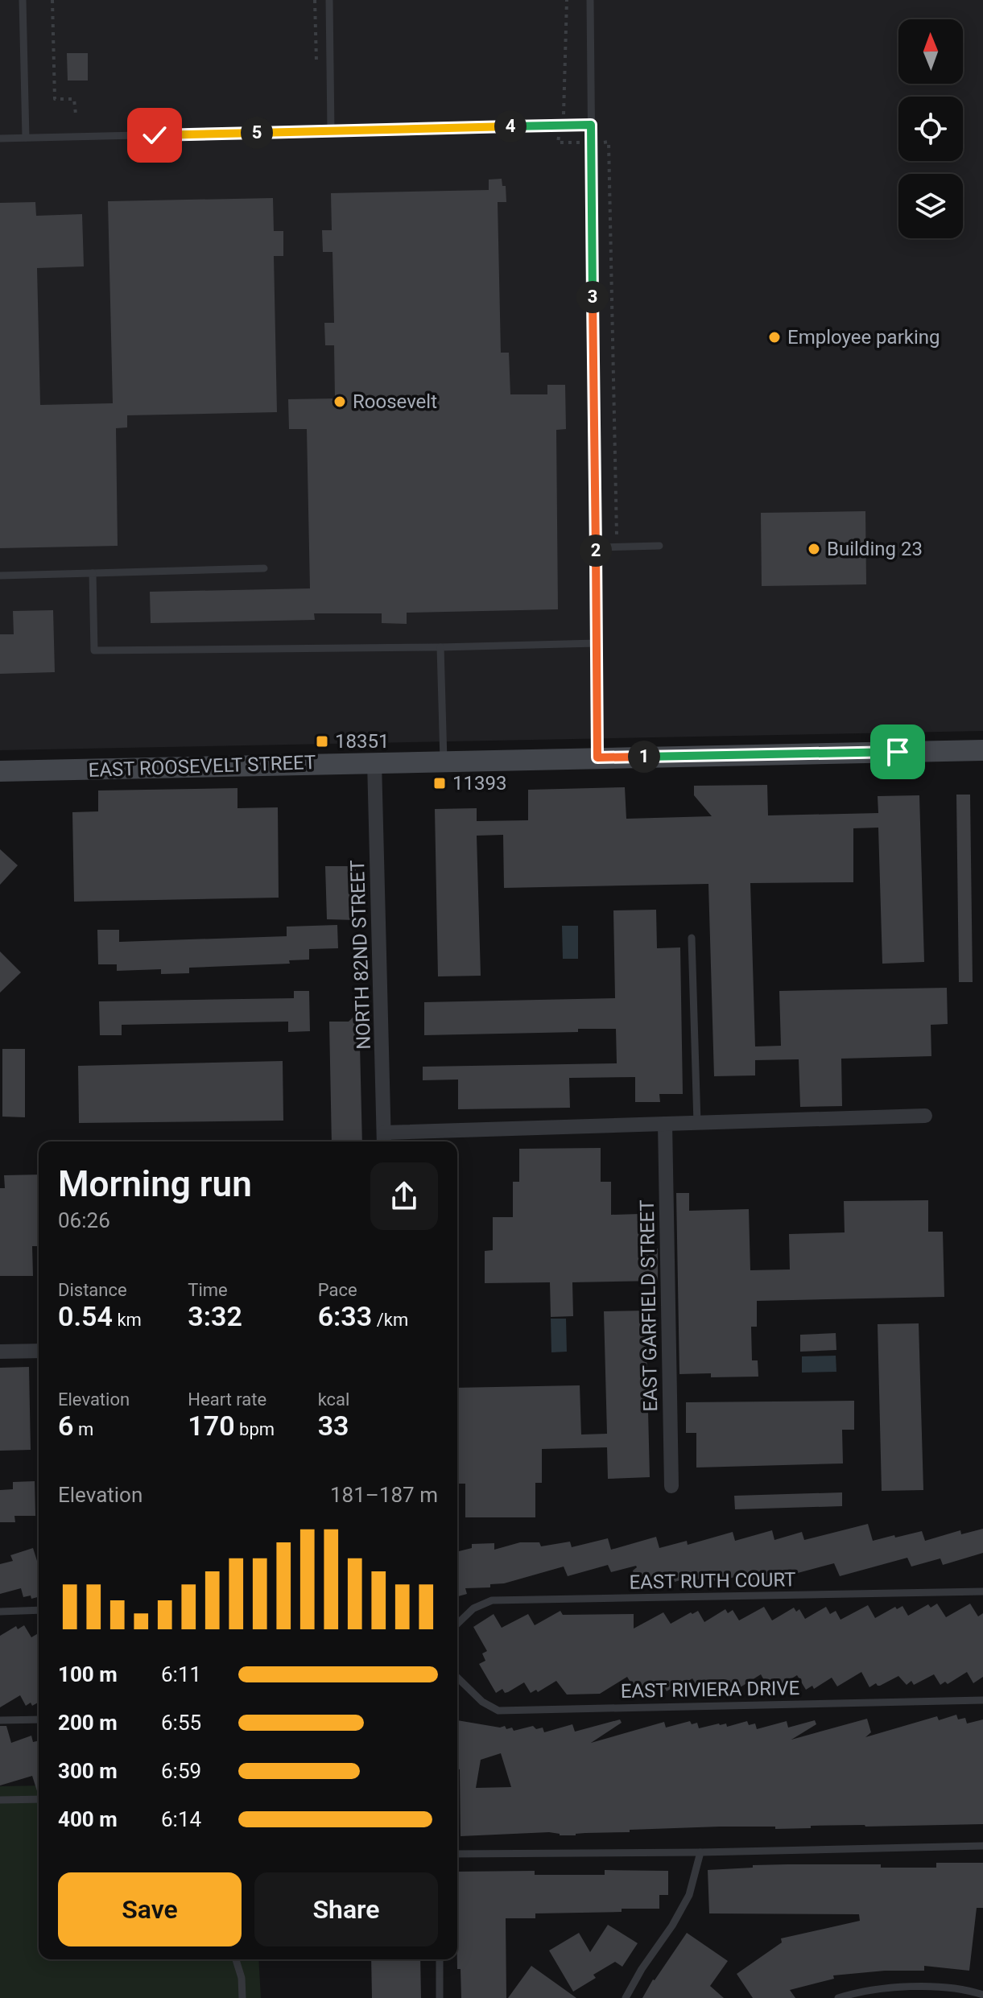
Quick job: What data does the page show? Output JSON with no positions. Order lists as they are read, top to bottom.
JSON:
{
  "streets": {
    "street": ["EAST ROOSEVELT STREET", "NORTH 82ND STREET", "EAST GARFIELD STREET"],
    "lane": ["EAST RUTH COURT", "EAST RIVIERA DRIVE"]
  },
  "crossings": [
    ["EAST ROOSEVELT STREET", "NORTH 82ND STREET"]
  ],
  "places": {
    "other": ["Employee parking", "Roosevelt", "Building 23"],
    "transit": ["18351", "11393"]
  },
  "north": "top",
  "page": {
    "pins": [
      "4",
      "5",
      "3",
      "2",
      "1"
    ],
    "heading": ["Morning run", "06:26"],
    "stats": [
      ["Distance", "0.54 km"],
      ["Time", "3:32"],
      ["Pace", "6:33 /km"],
      ["Elevation", "6 m"],
      ["Heart rate", "170 bpm"],
      ["kcal", "33"]
    ],
    "chart": ["Elevation", "181–187 m"],
    "list": [
      {
        "name": "100 m",
        "note": "6:11"
      },
      {
        "name": "200 m",
        "note": "6:55"
      },
      {
        "name": "300 m",
        "note": "6:59"
      },
      {
        "name": "400 m",
        "note": "6:14"
      }
    ],
    "buttons": ["Save", "Share"]
  }
}
